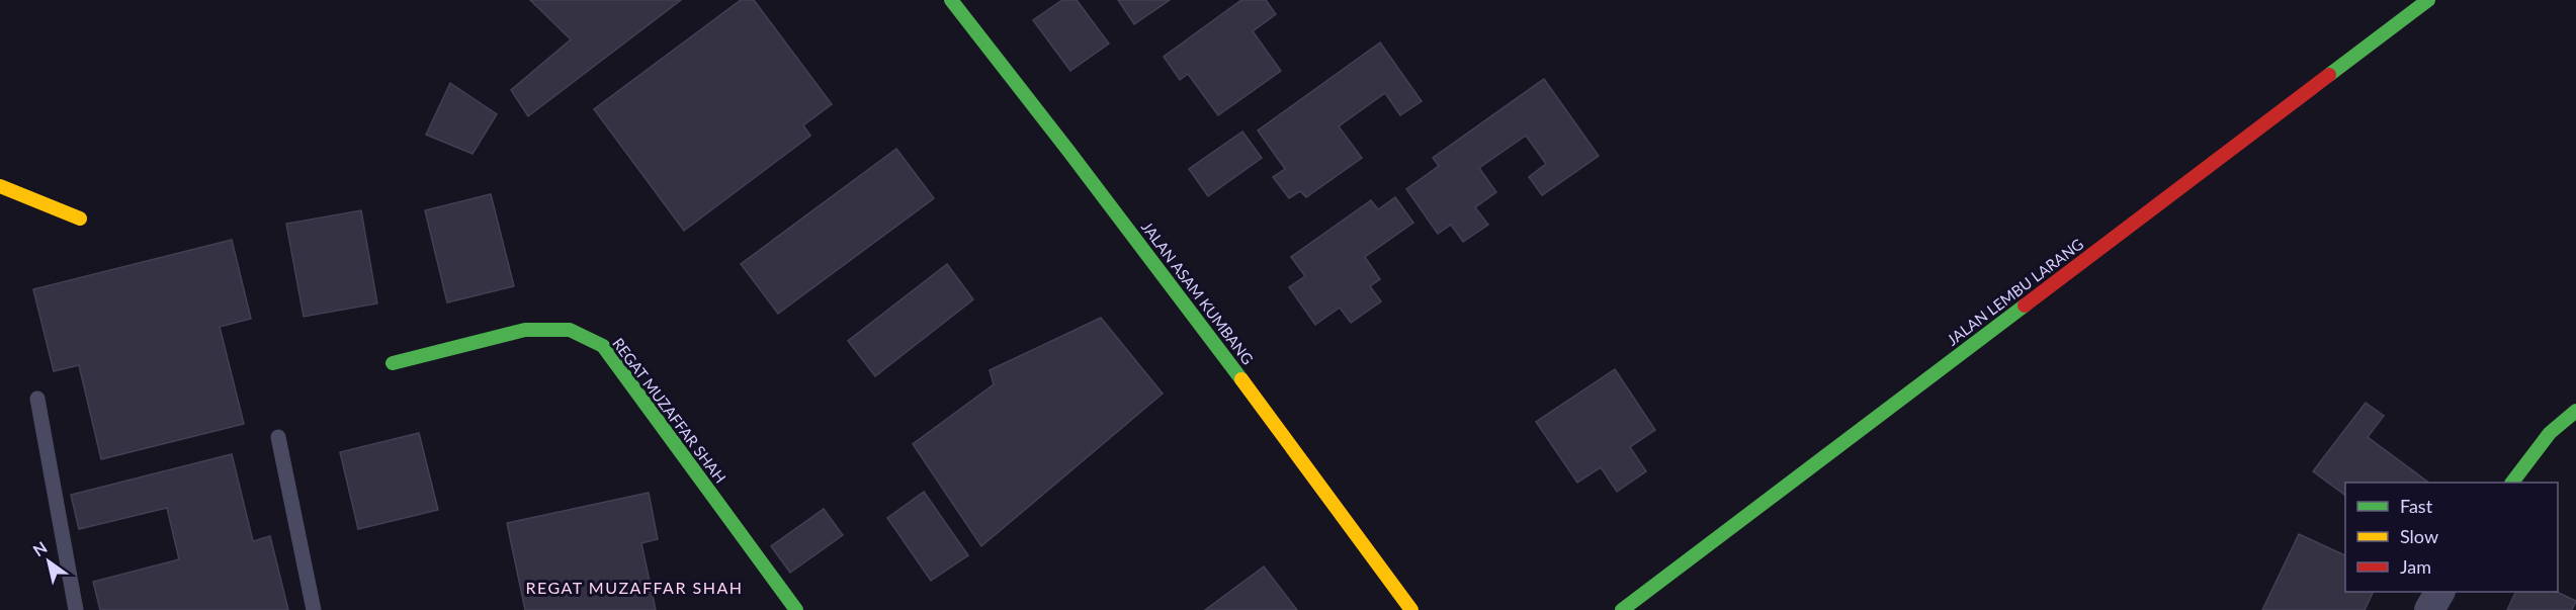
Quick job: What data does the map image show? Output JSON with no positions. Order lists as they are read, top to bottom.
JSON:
{
  "streets": {
    "street": ["JALAN LEMBU LARANG", "JALAN ASAM KUMBANG", "REGAT MUZAFFAR SHAH"]
  },
  "districts": ["REGAT MUZAFFAR SHAH"],
  "legend": ["Fast", "Slow", "Jam"],
  "north": "top left"
}
